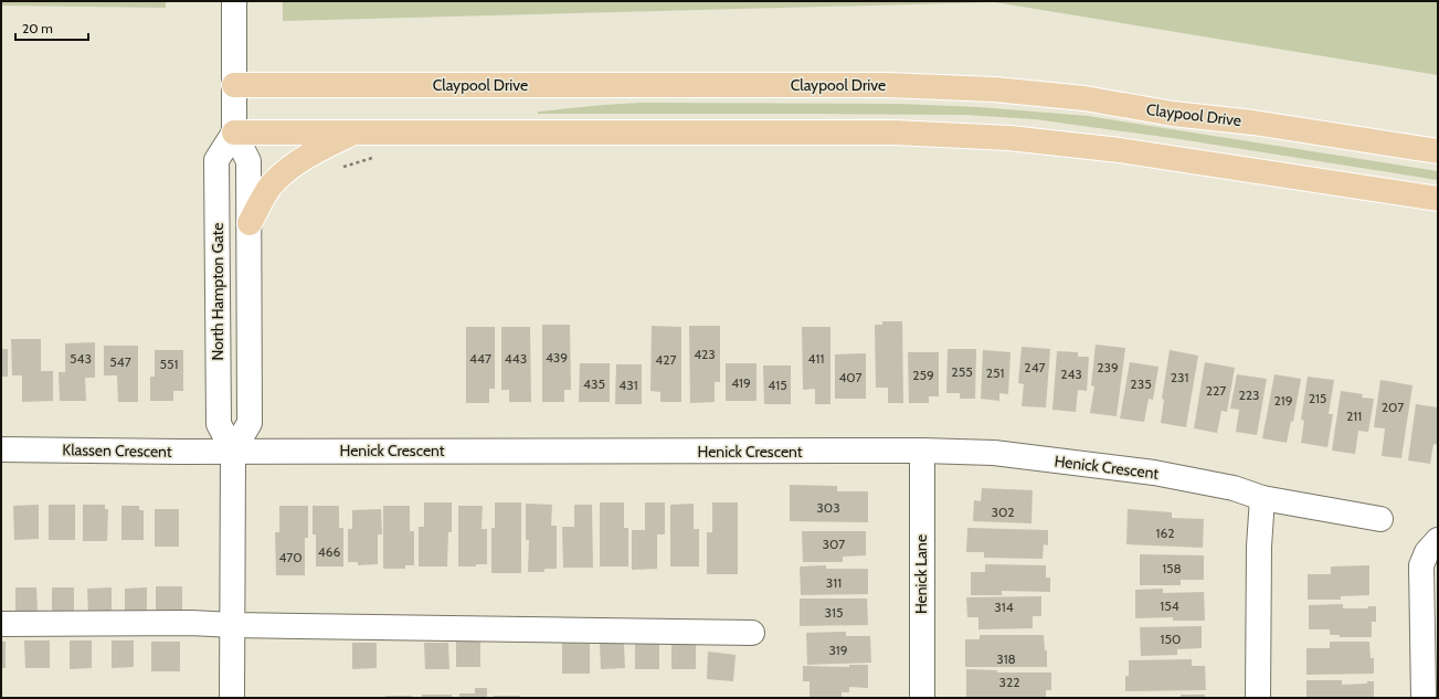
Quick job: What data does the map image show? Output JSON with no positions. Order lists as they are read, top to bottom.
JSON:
{
  "streets": {
    "main road": ["Claypool Drive"],
    "street": [
      "North Hampton Gate",
      "Klassen Crescent",
      "Henick Crescent",
      "Henick Lane"
    ]
  },
  "crossings": [
    ["Claypool Drive", "North Hampton Gate"],
    ["North Hampton Gate", "Klassen Crescent"],
    ["North Hampton Gate", "Henick Crescent"],
    ["Klassen Crescent", "Henick Crescent"],
    ["Henick Crescent", "Henick Lane"]
  ],
  "house_numbers": [
    "423",
    "439",
    "543",
    "447",
    "443",
    "411",
    "427",
    "547",
    "551",
    "247",
    "239",
    "255",
    "251",
    "243",
    "259",
    "407",
    "231",
    "419",
    "435",
    "235",
    "431",
    "415",
    "227",
    "223",
    "215",
    "219",
    "207",
    "211",
    "303",
    "302",
    "162",
    "307",
    "466",
    "470",
    "158",
    "311",
    "154",
    "314",
    "315",
    "150",
    "319",
    "318",
    "322"
  ],
  "scale_bar": "20 m"
}
